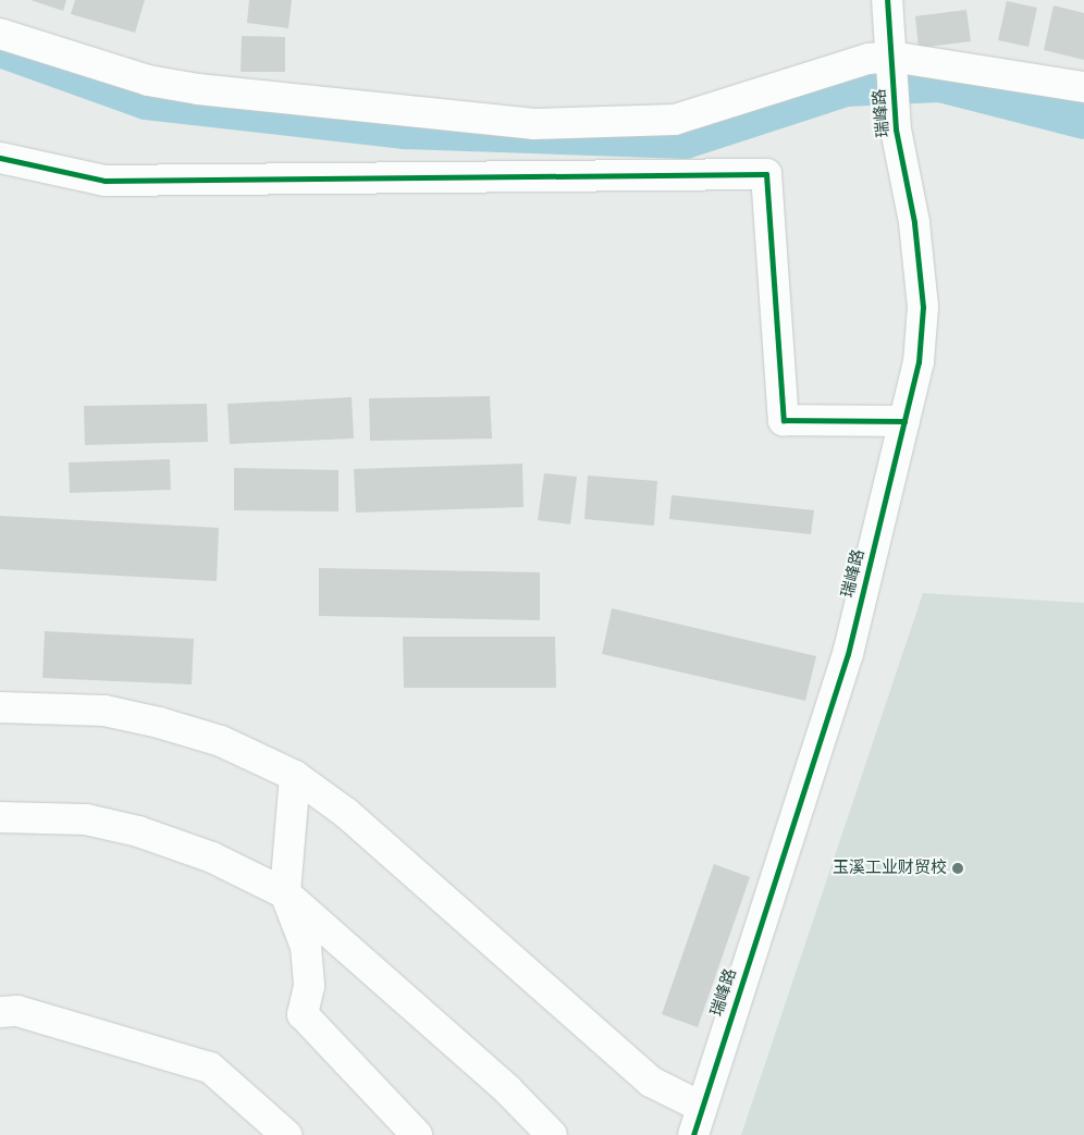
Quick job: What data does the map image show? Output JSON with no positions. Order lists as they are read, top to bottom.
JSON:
{
  "streets": {
    "street": ["瑞峰路"]
  },
  "places": ["玉溪工业财贸校"]
}
